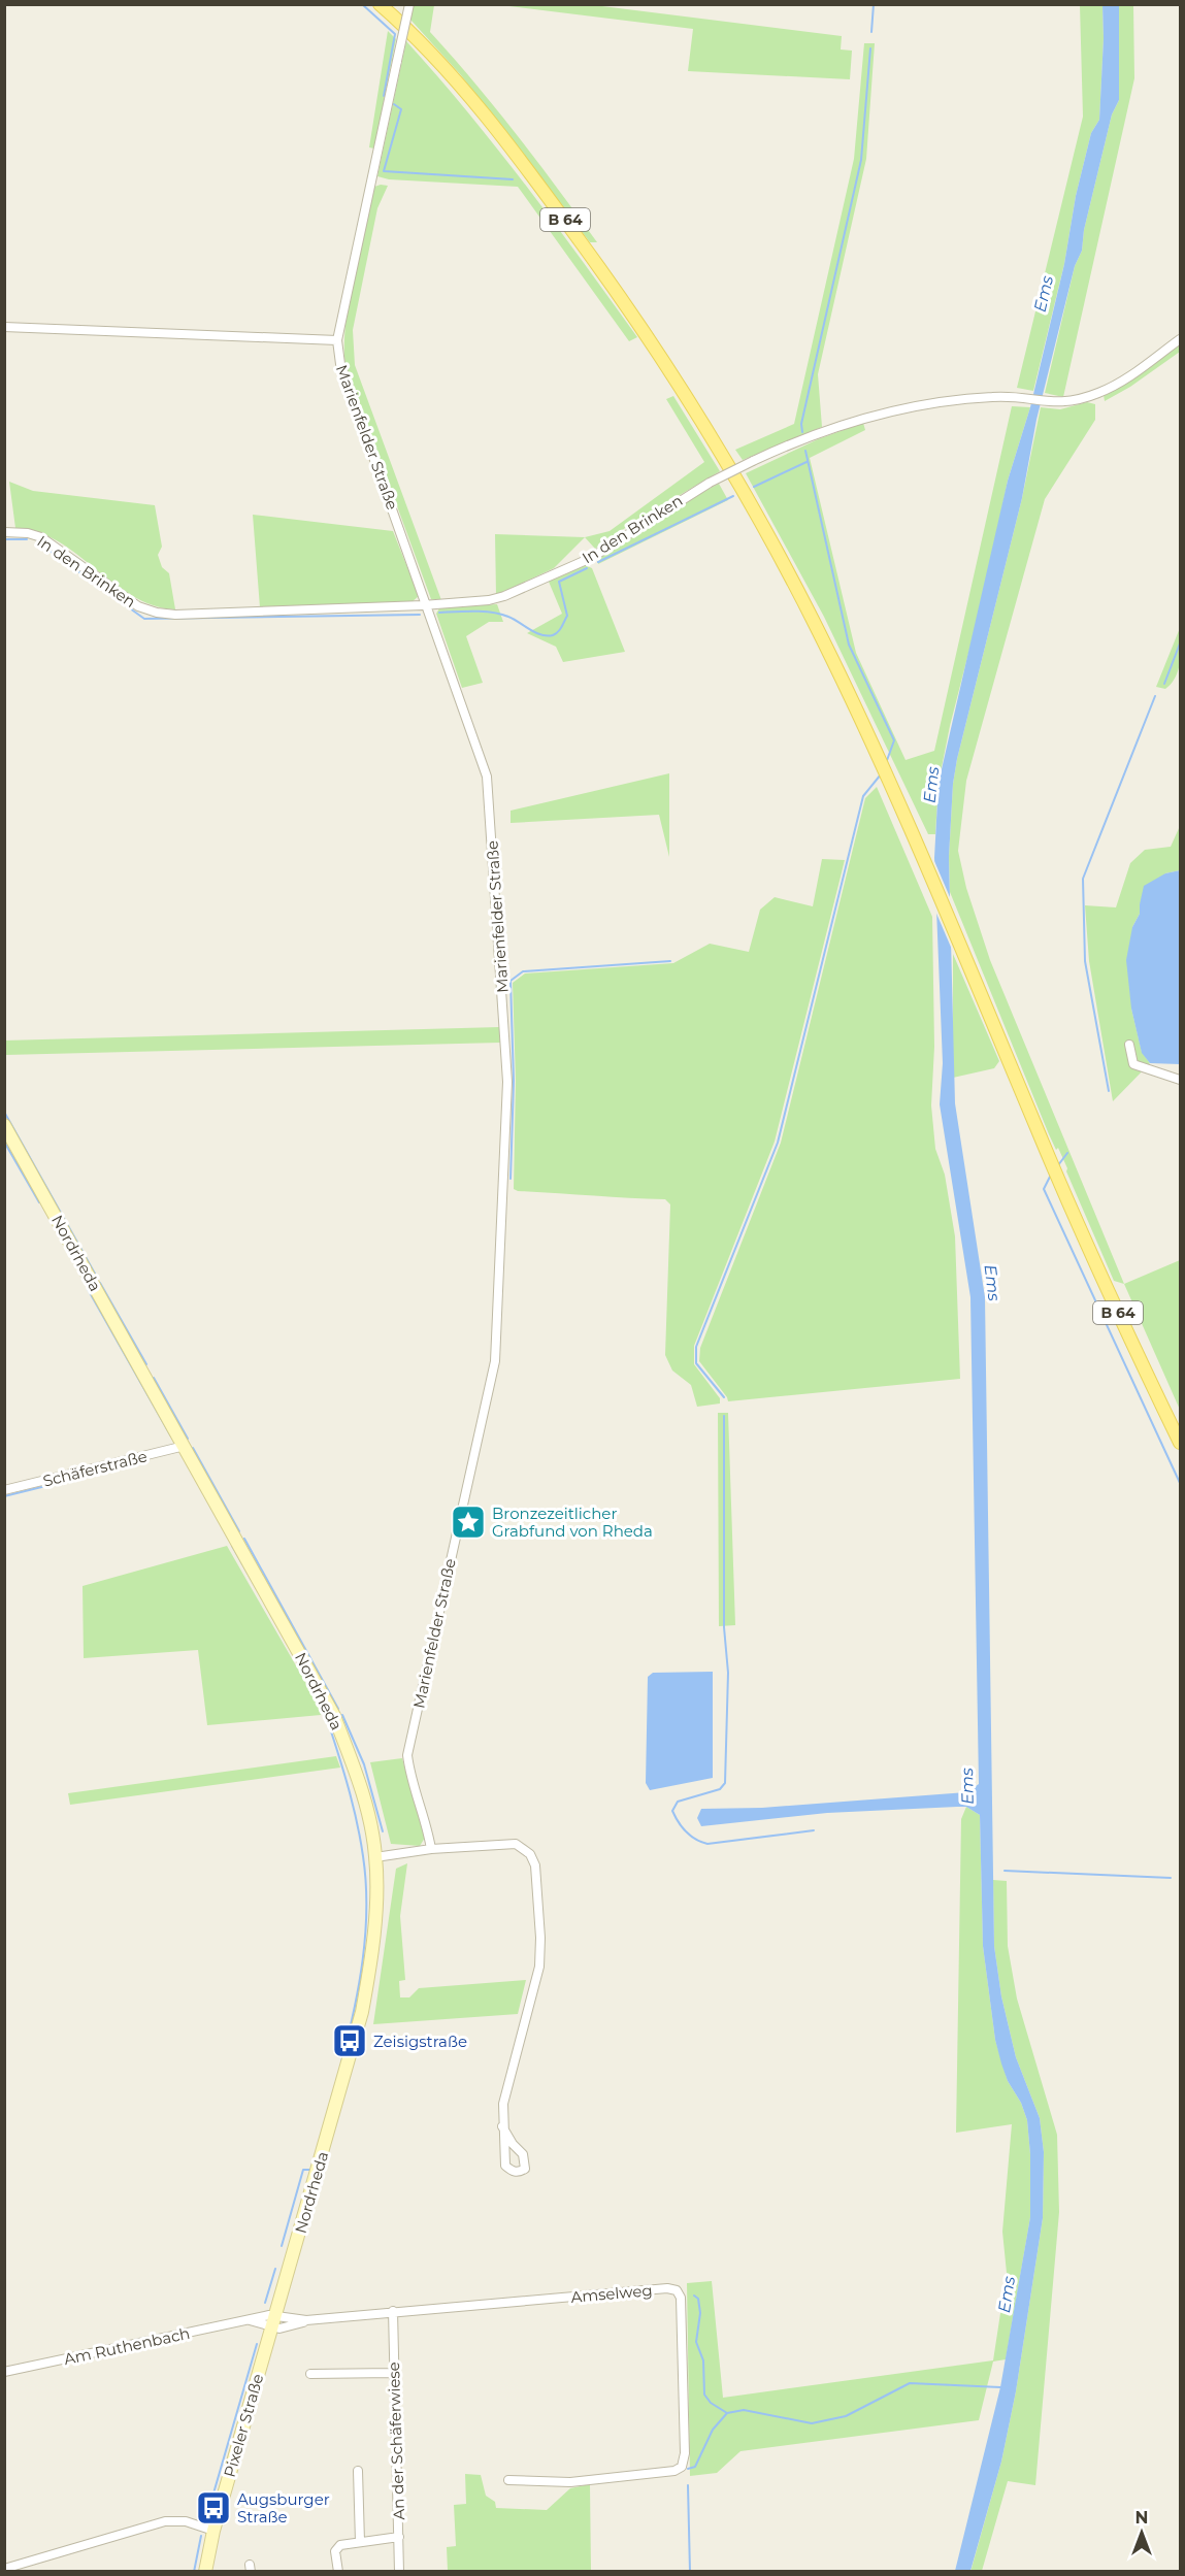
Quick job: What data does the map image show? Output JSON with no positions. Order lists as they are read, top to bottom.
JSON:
{
  "streets": {
    "main road": ["B 64", "Nordrheda", "Pixeler Straße"],
    "street": [
      "Marienfelder Straße",
      "In den Brinken",
      "Schäferstraße",
      "Amselweg",
      "Am Ruthenbach",
      "An der Schäferwiese"
    ]
  },
  "crossings": [
    ["Marienfelder Straße", "In den Brinken"],
    ["Nordrheda", "Schäferstraße"],
    ["Nordrheda", "Amselweg"],
    ["Nordrheda", "Am Ruthenbach"],
    ["Nordrheda", "Pixeler Straße"],
    ["Amselweg", "Am Ruthenbach"],
    ["Amselweg", "Pixeler Straße"],
    ["Amselweg", "An der Schäferwiese"],
    ["Am Ruthenbach", "Pixeler Straße"]
  ],
  "water": ["Ems"],
  "places": {
    "place": ["Bronzezeitlicher Grabfund von Rheda"],
    "bus stop": ["Zeisigstraße", "Augsburger Straße"]
  },
  "north": "top"
}
